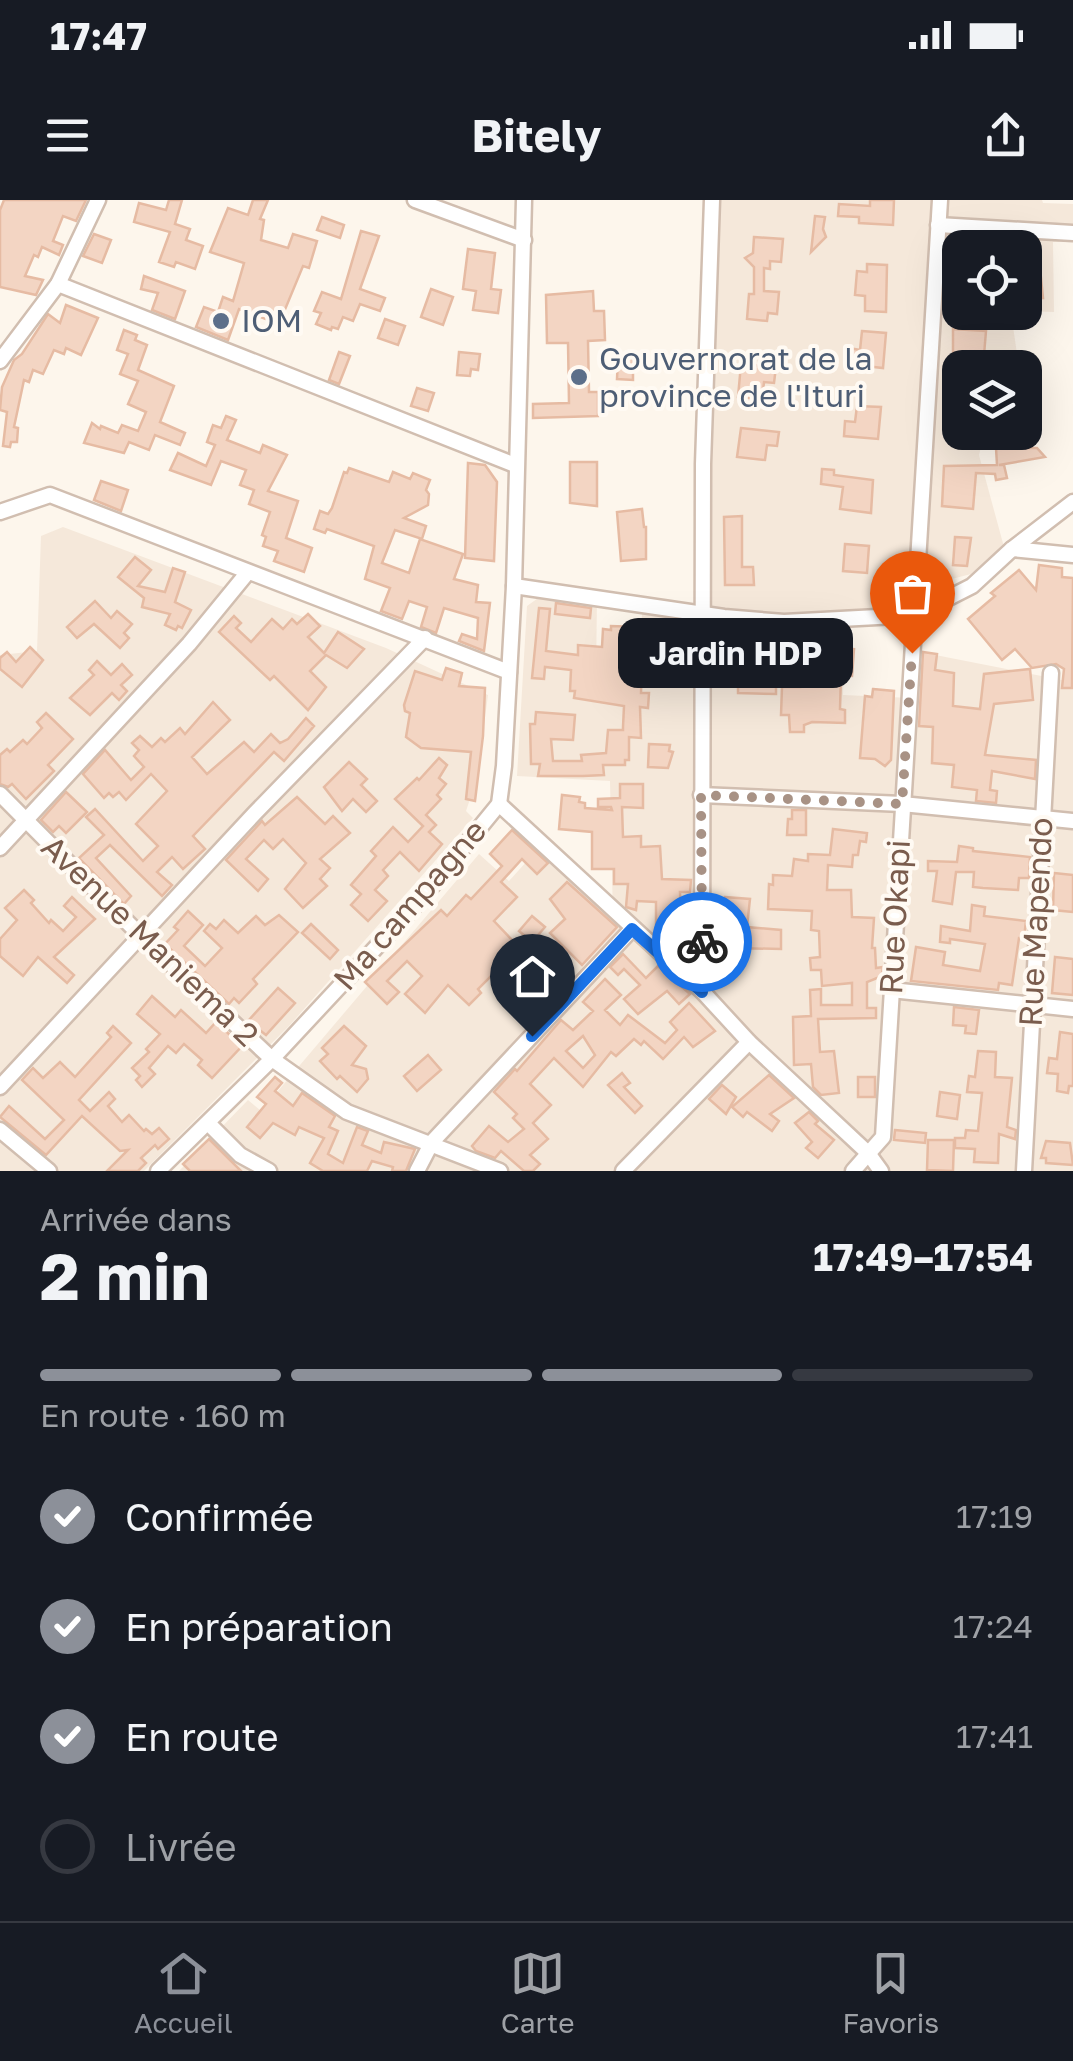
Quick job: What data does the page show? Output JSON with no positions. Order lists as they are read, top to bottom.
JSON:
{
  "streets": {
    "street": [
      "Ma campagne",
      "Rue Okapi",
      "Rue Mapendo",
      "Avenue Maniema 2"
    ]
  },
  "crossings": [
    ["Ma campagne", "Avenue Maniema 2"]
  ],
  "places": ["IOM", "Gouvernorat de la province de l'Ituri", "Jardin HDP"],
  "page": {
    "status": "17:47",
    "header": "Bitely",
    "bubble": "Jardin HDP",
    "heading": ["2 min", "Arrivée dans", "17:49–17:54"],
    "bar": "En route · 160 m",
    "list": [
      ["Confirmée", "17:19"],
      ["En préparation", "17:24"],
      ["En route", "17:41"],
      "Livrée"
    ],
    "tabs": ["Accueil", "Carte", "Favoris"]
  }
}
